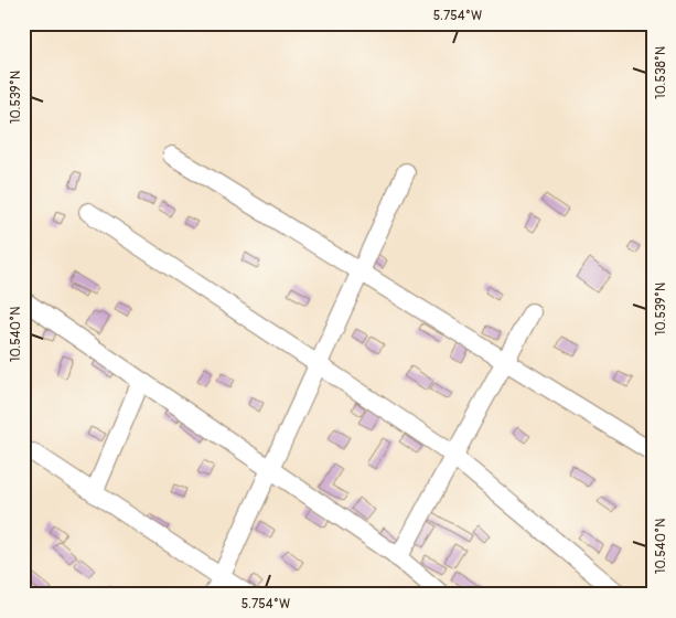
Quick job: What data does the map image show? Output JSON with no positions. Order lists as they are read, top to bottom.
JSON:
{
  "coordinates": [
    "5.754°W",
    "10.538°N",
    "10.539°N",
    "10.540°N"
  ]
}
